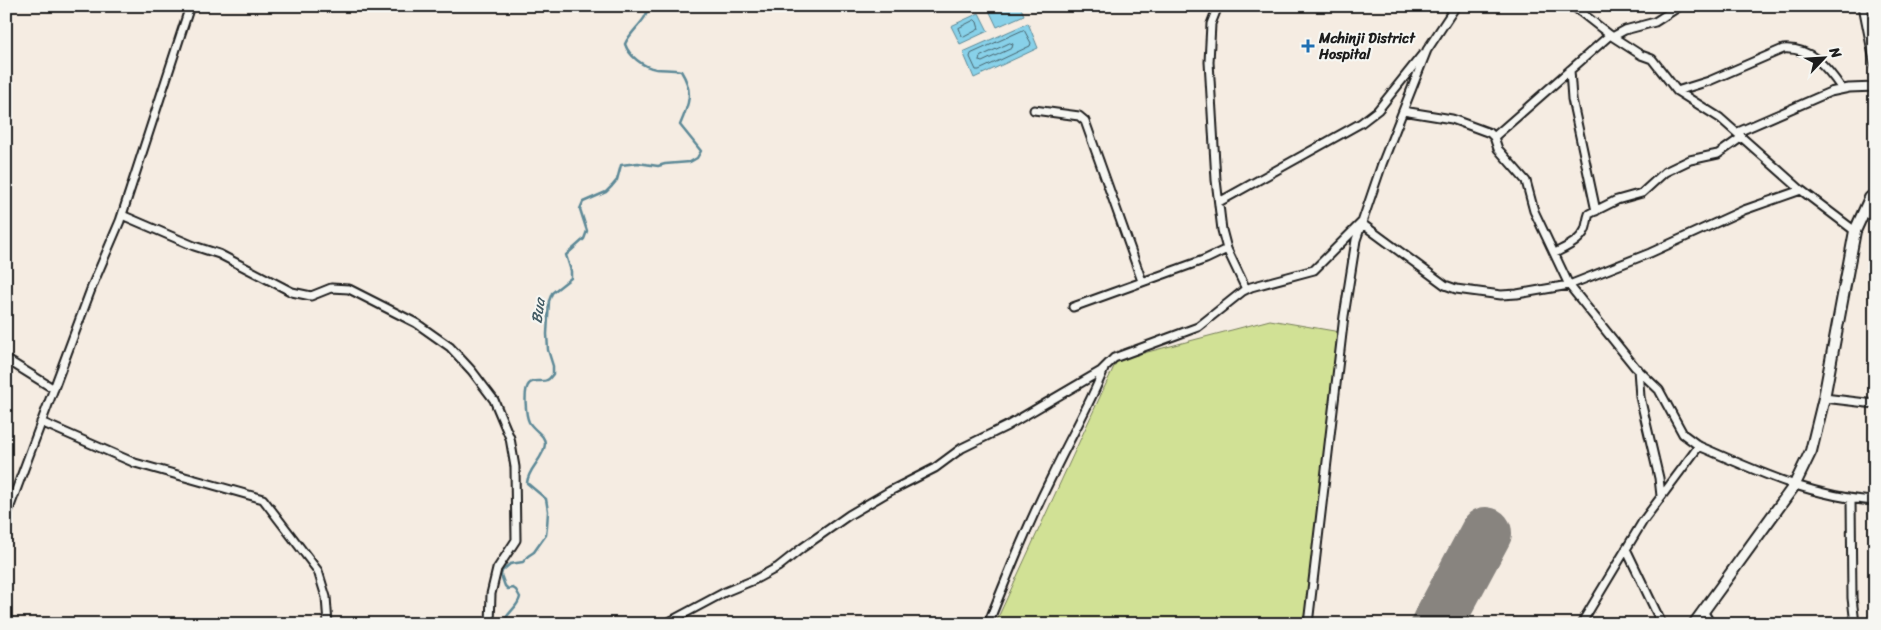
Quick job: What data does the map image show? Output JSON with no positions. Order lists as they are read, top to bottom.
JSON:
{
  "water": ["Bua"],
  "places": {
    "health": ["Mchinji District Hospital"]
  },
  "north": "top right"
}
